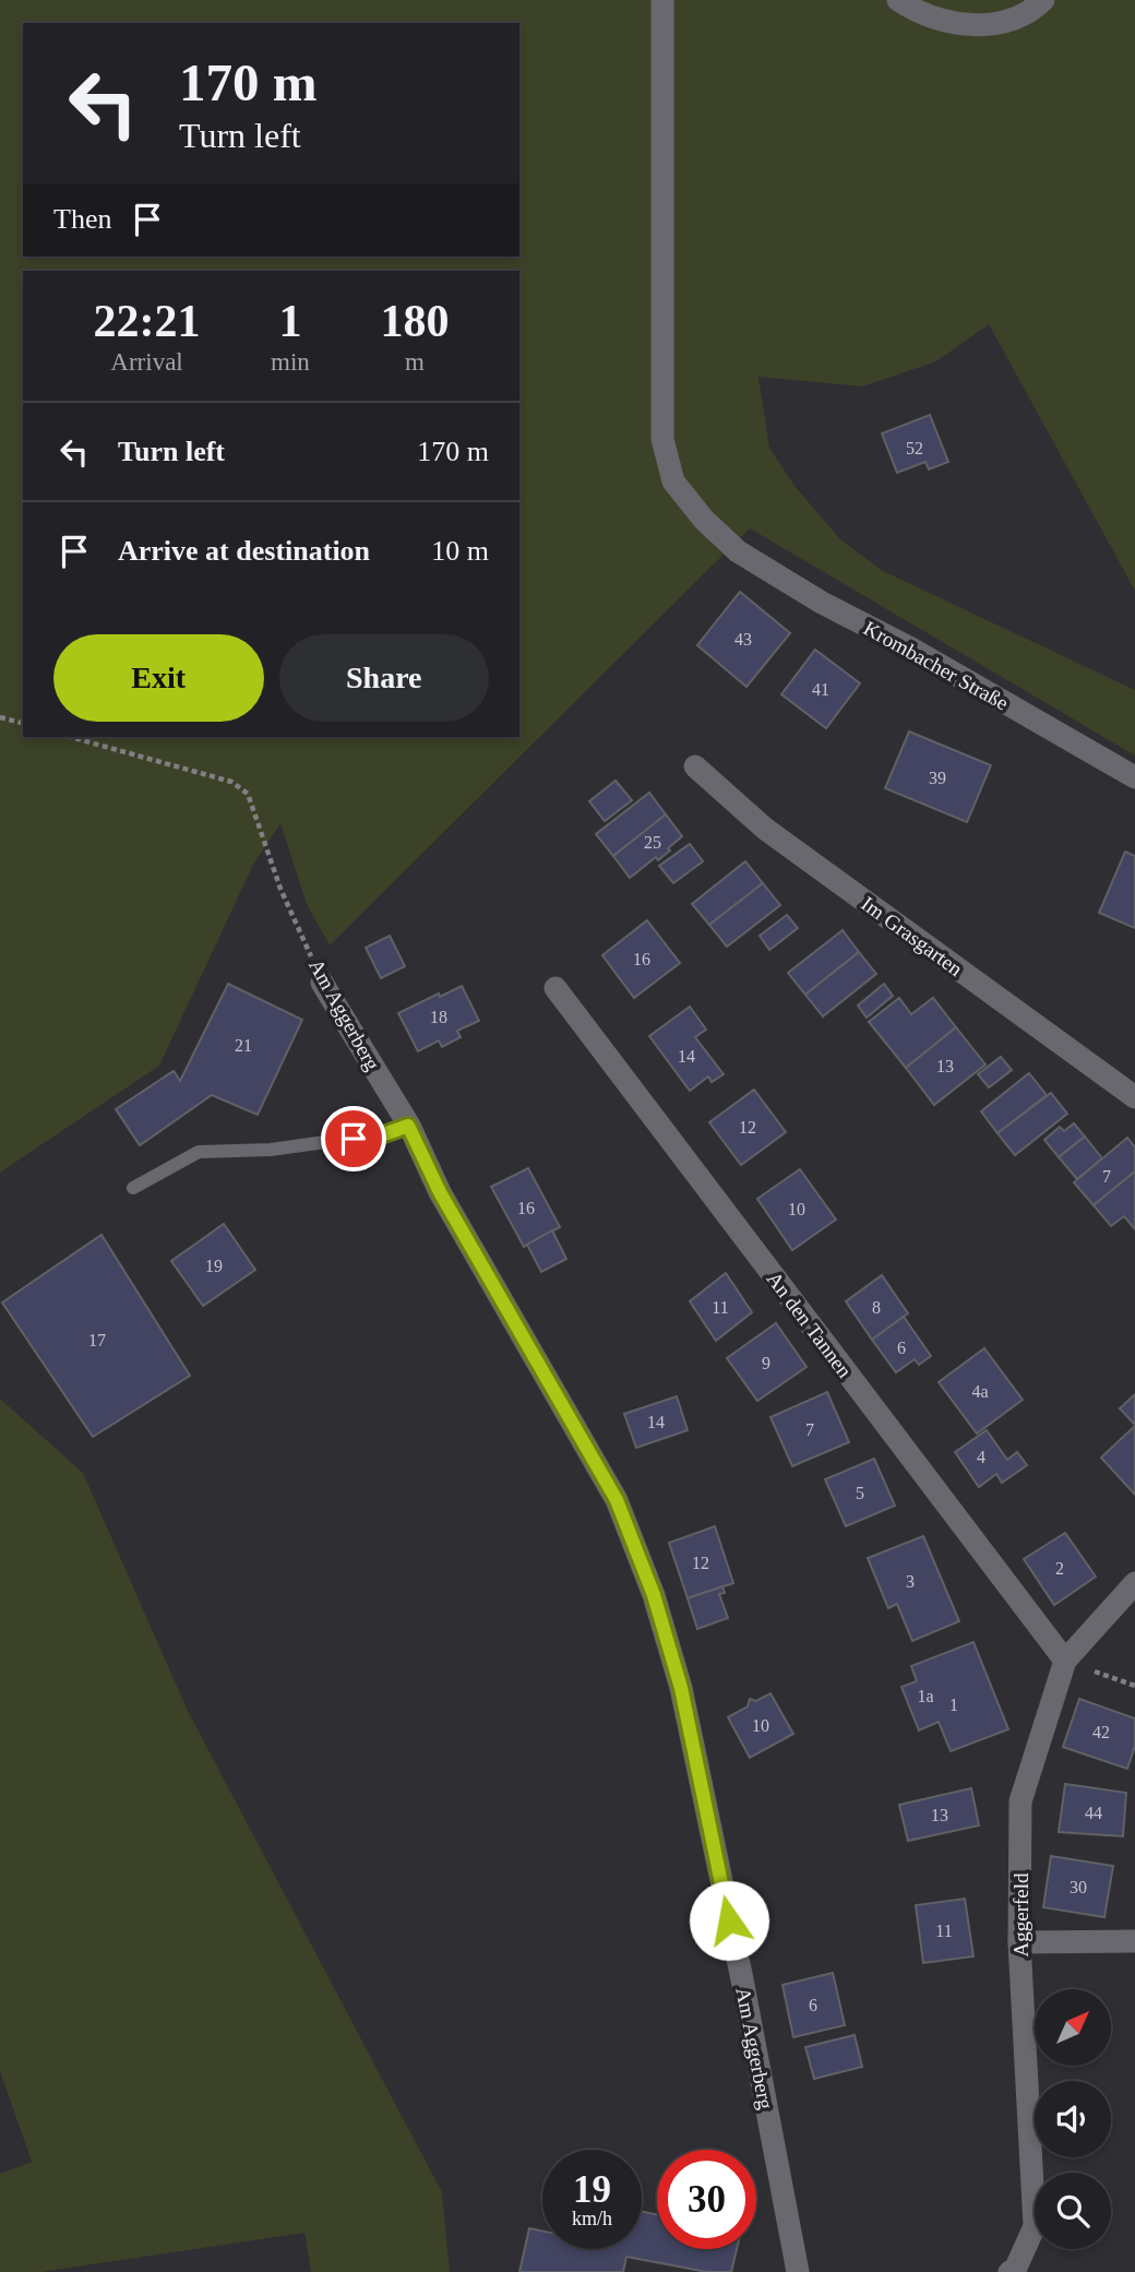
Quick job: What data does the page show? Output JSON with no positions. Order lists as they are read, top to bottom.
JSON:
{
  "streets": {
    "street": [
      "Krombacher Straße",
      "Im Grasgarten",
      "Am Aggerberg",
      "An den Tannen",
      "Aggerfeld"
    ]
  },
  "crossings": [
    ["An den Tannen", "Aggerfeld"]
  ],
  "house_numbers": [
    "52",
    "43",
    "41",
    "39",
    "25",
    "16",
    "18",
    "21",
    "14",
    "13",
    "12",
    "7",
    "16",
    "10",
    "19",
    "11",
    "8",
    "17",
    "6",
    "9",
    "4a",
    "14",
    "7",
    "4",
    "5",
    "12",
    "2",
    "3",
    "1a",
    "1",
    "10",
    "42",
    "44",
    "13",
    "30",
    "11",
    "6"
  ],
  "north": "top right",
  "page": {
    "turn": ["170 m", "Turn left"],
    "then": "Then",
    "eta": [
      "22:21",
      "Arrival",
      "1",
      "min",
      "180",
      "m"
    ],
    "list": [
      {
        "name": "Turn left",
        "value": "170 m"
      },
      {
        "name": "Arrive at destination",
        "value": "10 m"
      }
    ],
    "buttons": ["Exit", "Share"],
    "speed": "19 km/h",
    "limit": "30"
  }
}
